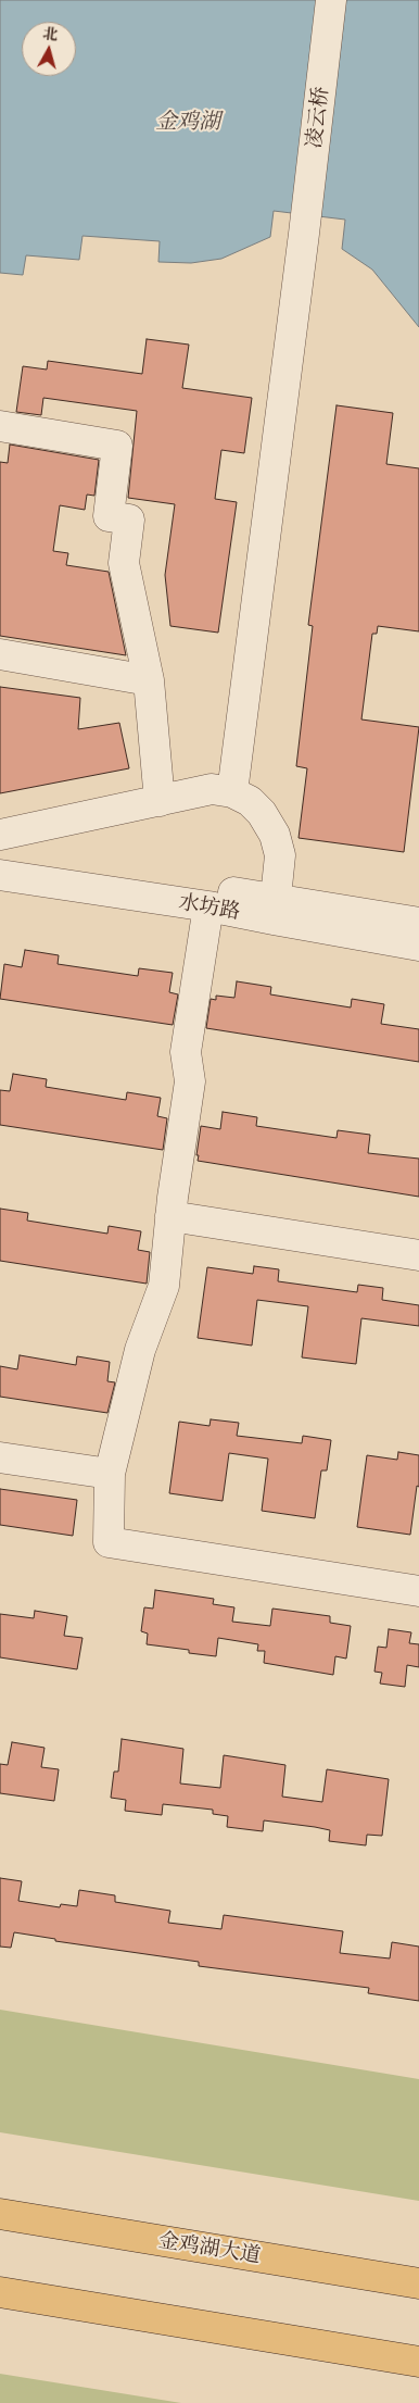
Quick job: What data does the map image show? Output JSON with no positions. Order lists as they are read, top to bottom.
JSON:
{
  "streets": {
    "main road": ["金鸡湖大道"],
    "street": ["凌云桥", "水坊路"]
  },
  "water": ["金鸡湖"],
  "north": "top"
}
